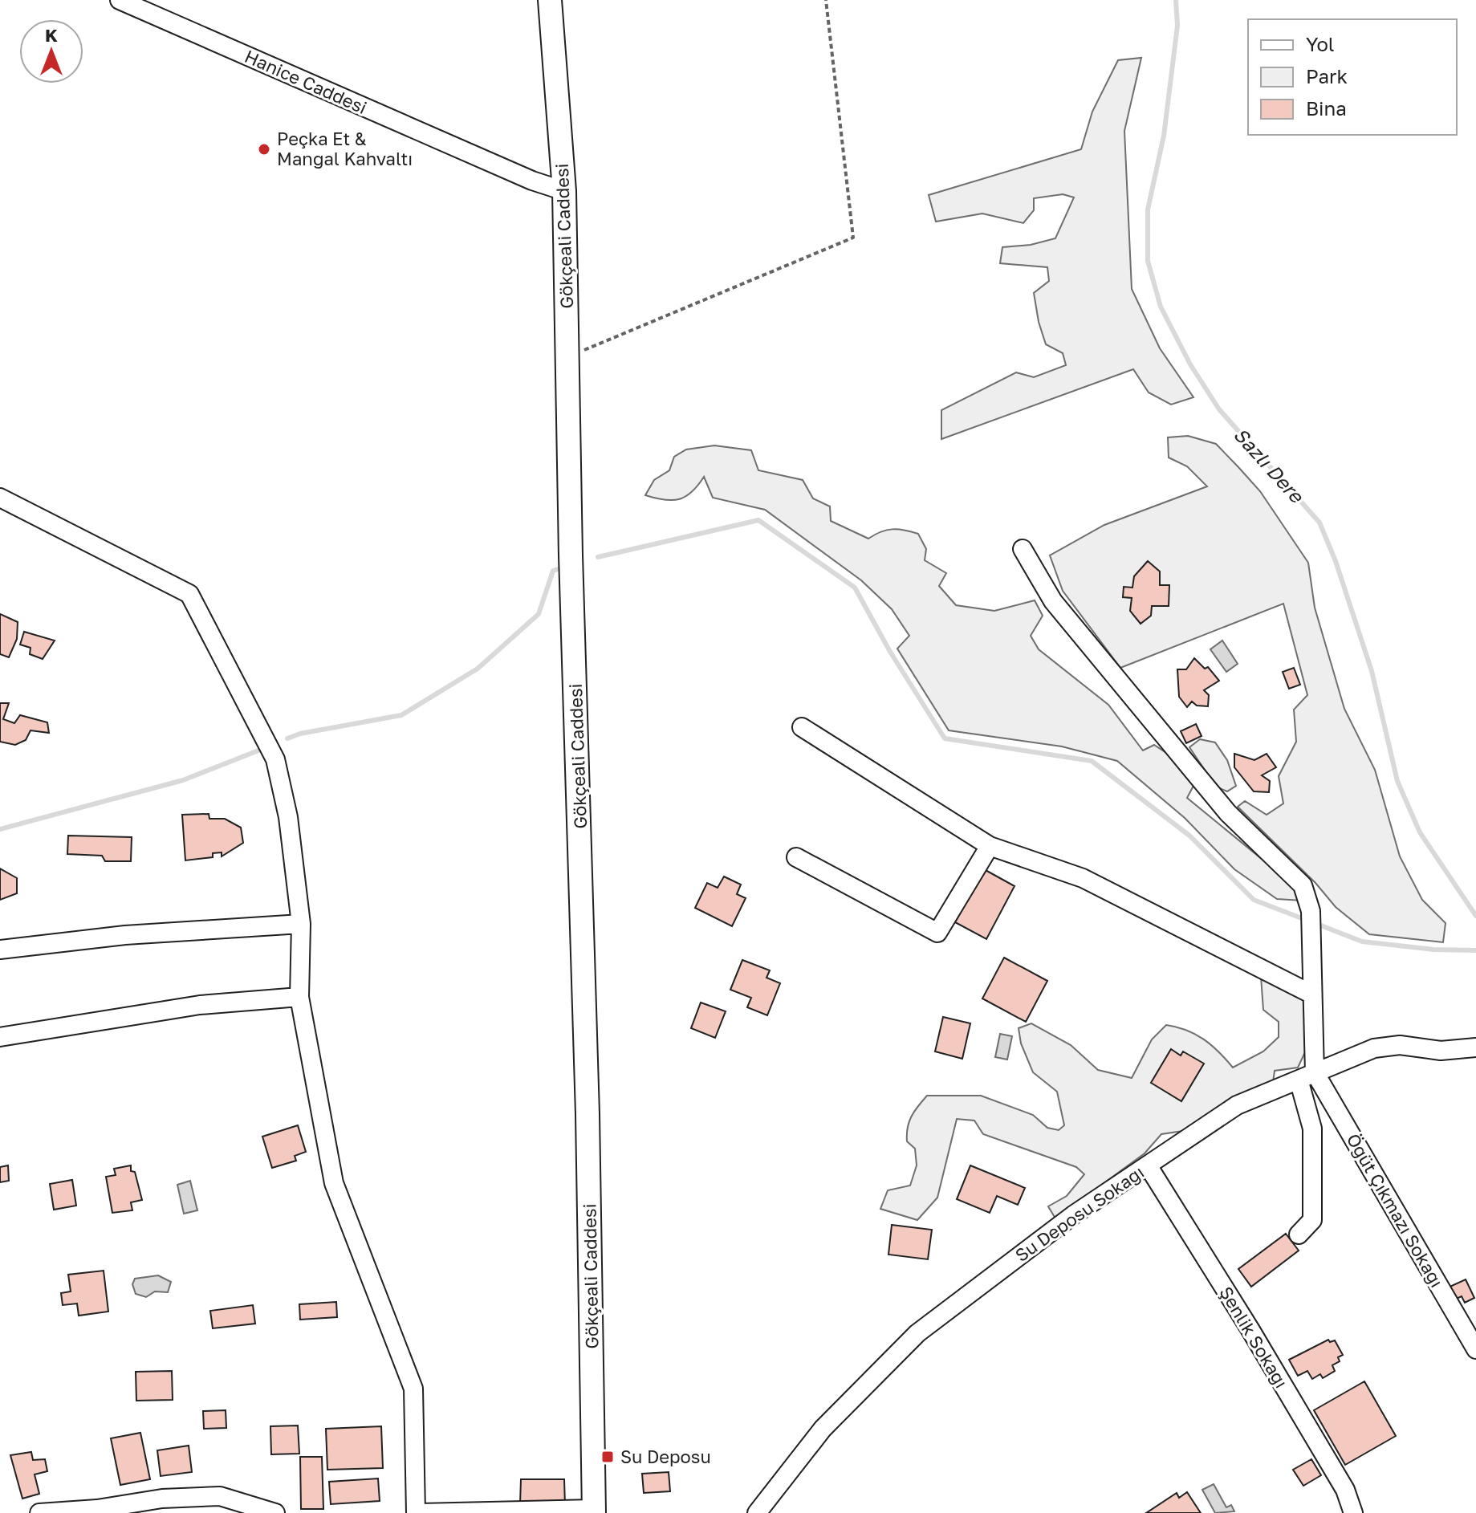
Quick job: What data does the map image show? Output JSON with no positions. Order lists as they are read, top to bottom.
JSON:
{
  "streets": {
    "main road": ["Gökçeali Caddesi"],
    "street": [
      "Hanice Caddesi",
      "Öğüt Çıkmazı Sokağı",
      "Su Deposu Sokağı",
      "Şenlik Sokağı"
    ]
  },
  "crossings": [
    ["Hanice Caddesi", "Gökçeali Caddesi"],
    ["Öğüt Çıkmazı Sokağı", "Su Deposu Sokağı"],
    ["Su Deposu Sokağı", "Şenlik Sokağı"]
  ],
  "water": ["Sazlı Dere"],
  "places": {
    "other": ["Peçka Et & Mangal Kahvaltı"],
    "transit": ["Su Deposu"]
  },
  "legend": ["Yol", "Park", "Bina"],
  "north": "top"
}
